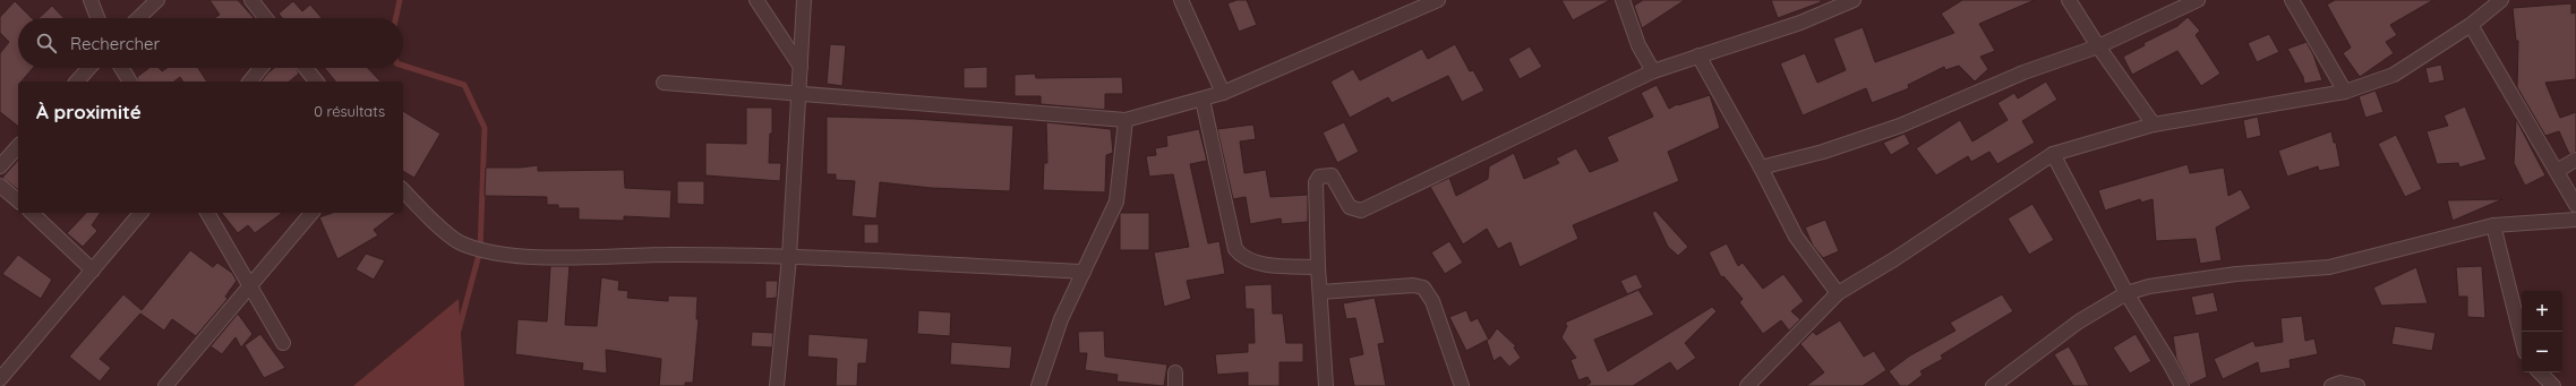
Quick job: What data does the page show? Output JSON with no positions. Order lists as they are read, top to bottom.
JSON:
{
  "page": {
    "search": "Rechercher",
    "heading": ["À proximité", "0 résultats"],
    "map_buttons": ["+", "−"]
  }
}
